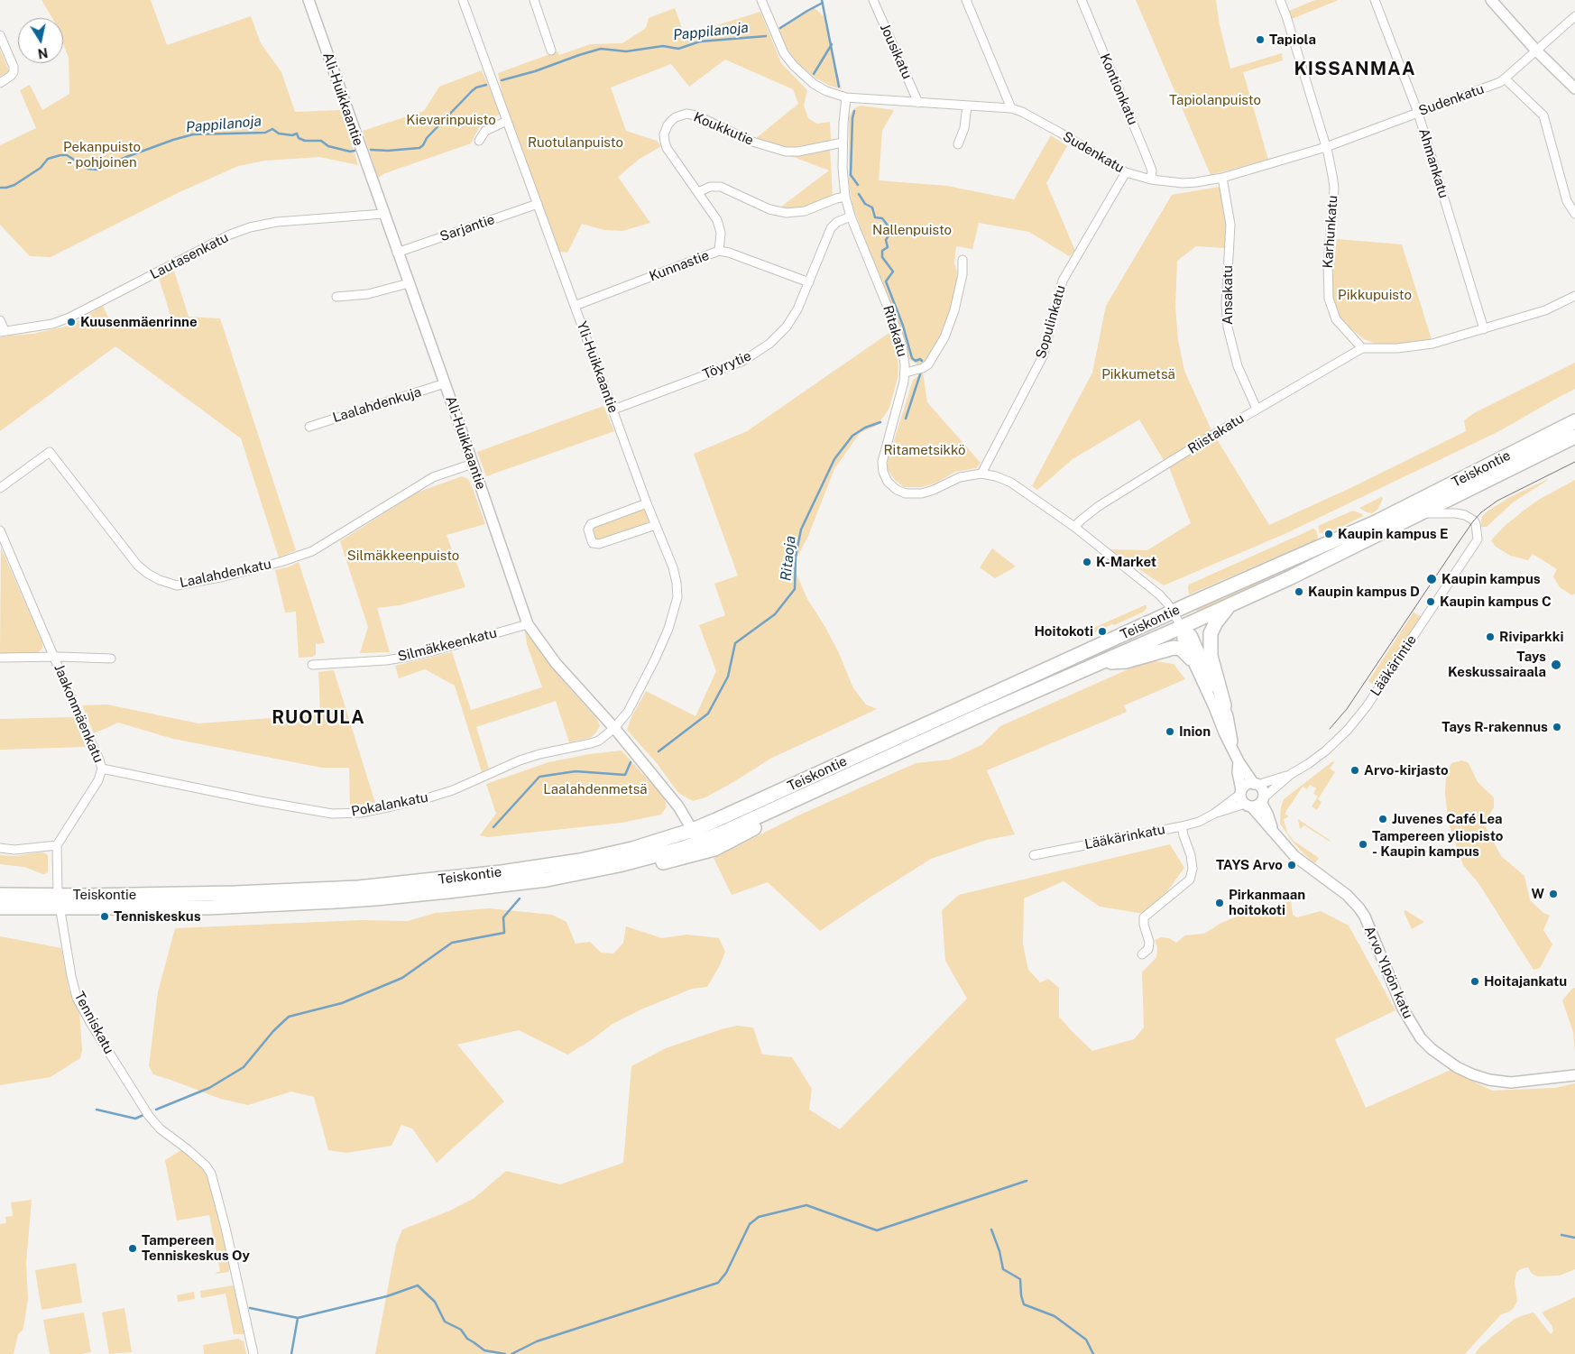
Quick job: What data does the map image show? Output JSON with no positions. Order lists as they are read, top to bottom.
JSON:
{
  "streets": {
    "highway": ["Teiskontie"],
    "street": [
      "Jousikatu",
      "Kontionkatu",
      "Ali-Huikkaantie",
      "Sudenkatu",
      "Koukkutie",
      "Ahmankatu",
      "Sarjantie",
      "Karhunkatu",
      "Lautasenkatu",
      "Kunnastie",
      "Ansakatu",
      "Sopulinkatu",
      "Ritakatu",
      "Töyrytie",
      "Yli-Huikkaantie",
      "Laalahdenkuja",
      "Riistakatu",
      "Laalahdenkatu",
      "Silmäkkeenkatu",
      "Lääkärintie",
      "Jaakonmäenkatu",
      "Pokalankatu",
      "Lääkärinkatu",
      "Arvo Ylpön katu",
      "Tenniskatu"
    ]
  },
  "crossings": [
    ["Jousikatu", "Sudenkatu"],
    ["Kontionkatu", "Sudenkatu"],
    ["Ali-Huikkaantie", "Sarjantie"],
    ["Ali-Huikkaantie", "Lautasenkatu"],
    ["Ali-Huikkaantie", "Yli-Huikkaantie"],
    ["Ali-Huikkaantie", "Laalahdenkuja"],
    ["Ali-Huikkaantie", "Teiskontie"],
    ["Ali-Huikkaantie", "Laalahdenkatu"],
    ["Ali-Huikkaantie", "Silmäkkeenkatu"],
    ["Ali-Huikkaantie", "Pokalankatu"],
    ["Sudenkatu", "Ahmankatu"],
    ["Sudenkatu", "Karhunkatu"],
    ["Sudenkatu", "Ansakatu"],
    ["Sudenkatu", "Sopulinkatu"],
    ["Sudenkatu", "Ritakatu"],
    ["Koukkutie", "Kunnastie"],
    ["Koukkutie", "Ritakatu"],
    ["Sarjantie", "Yli-Huikkaantie"],
    ["Karhunkatu", "Riistakatu"],
    ["Kunnastie", "Töyrytie"],
    ["Kunnastie", "Yli-Huikkaantie"],
    ["Ansakatu", "Riistakatu"],
    ["Sopulinkatu", "Ritakatu"],
    ["Ritakatu", "Töyrytie"],
    ["Ritakatu", "Riistakatu"],
    ["Ritakatu", "Teiskontie"],
    ["Töyrytie", "Yli-Huikkaantie"],
    ["Yli-Huikkaantie", "Pokalankatu"],
    ["Teiskontie", "Lääkärintie"],
    ["Teiskontie", "Tenniskatu"],
    ["Lääkärintie", "Lääkärinkatu"],
    ["Lääkärintie", "Arvo Ylpön katu"],
    ["Jaakonmäenkatu", "Pokalankatu"],
    ["Lääkärinkatu", "Arvo Ylpön katu"]
  ],
  "districts": ["KISSANMAA", "RUOTULA"],
  "water": ["Pappilanoja", "Ritaoja"],
  "parks": [
    "Tapiolanpuisto",
    "Kievarinpuisto",
    "Ruotulanpuisto",
    "Pekanpuisto - pohjoinen",
    "Nallenpuisto",
    "Pikkupuisto",
    "Pikkumetsä",
    "Ritametsikkö",
    "Silmäkkeenpuisto",
    "Laalahdenmetsä"
  ],
  "places": [
    "Tapiola",
    "Kuusenmäenrinne",
    "Kaupin kampus E",
    "K-Market",
    "Kaupin kampus",
    "Kaupin kampus D",
    "Kaupin kampus C",
    "Hoitokoti",
    "Riviparkki",
    "Tays Keskussairaala",
    "Tays R-rakennus",
    "Inion",
    "Arvo-kirjasto",
    "Juvenes Café Lea",
    "Tampereen yliopisto - Kaupin kampus",
    "TAYS Arvo",
    "W",
    "Pirkanmaan hoitokoti",
    "Tenniskeskus",
    "Hoitajankatu",
    "Tampereen Tenniskeskus Oy"
  ],
  "north": "bottom"
}
